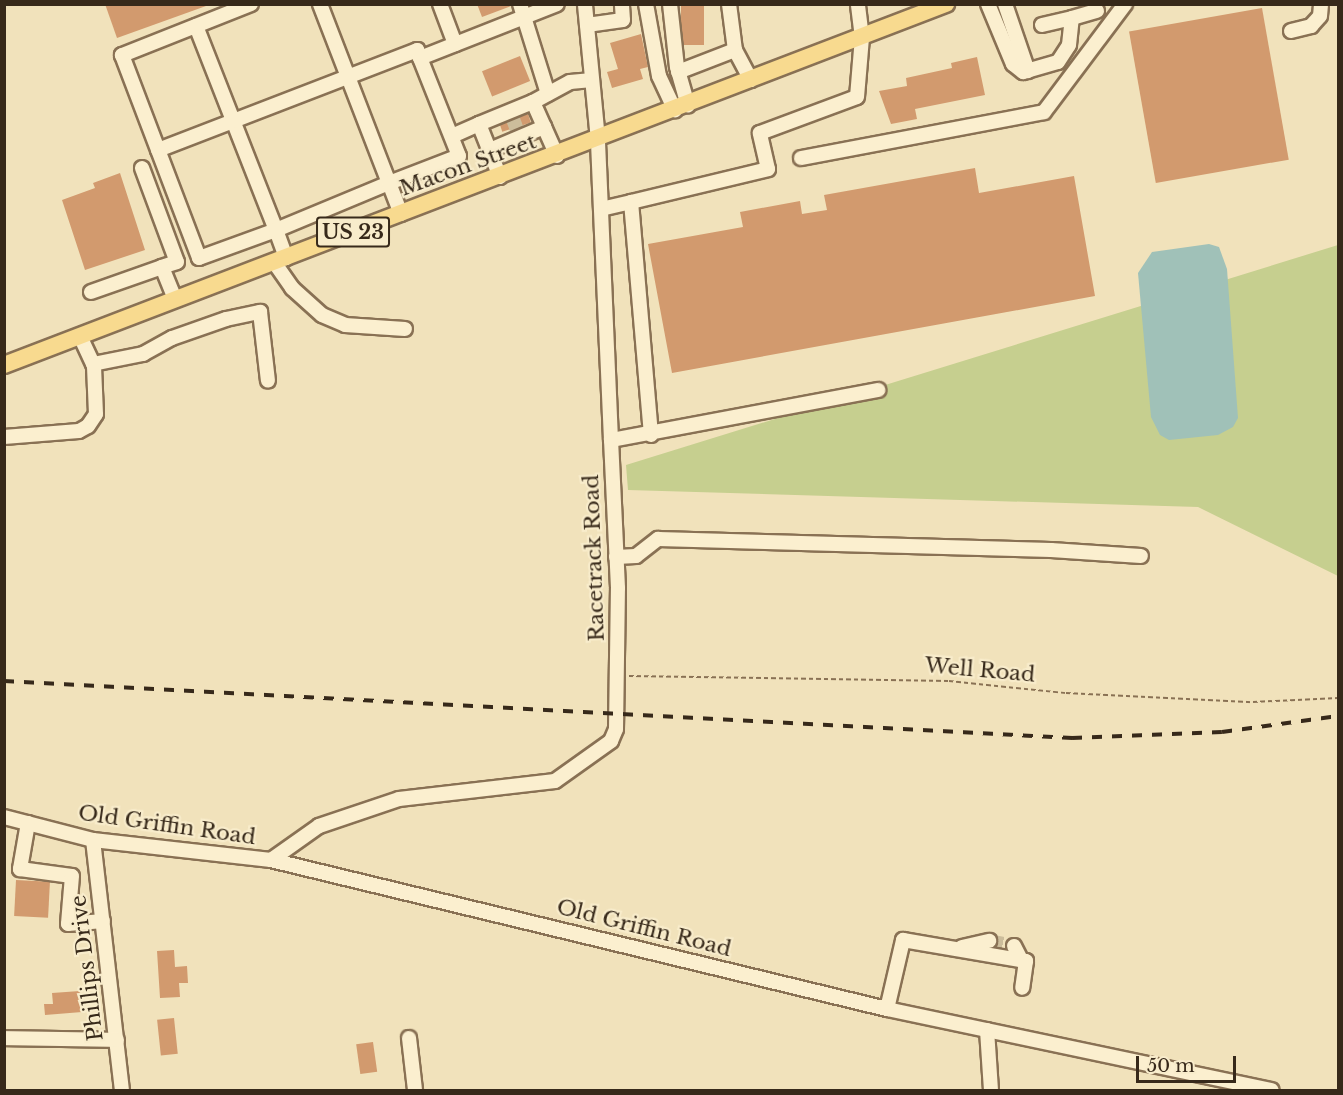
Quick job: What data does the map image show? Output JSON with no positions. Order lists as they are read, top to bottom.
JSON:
{
  "streets": {
    "main road": ["Macon Street", "US 23"],
    "street": ["Racetrack Road", "Old Griffin Road", "Phillips Drive"],
    "path": ["Well Road"]
  },
  "crossings": [
    ["Macon Street", "Racetrack Road"],
    ["Racetrack Road", "Well Road"],
    ["Racetrack Road", "Old Griffin Road"],
    ["Old Griffin Road", "Phillips Drive"]
  ],
  "scale_bar": "50 m"
}
